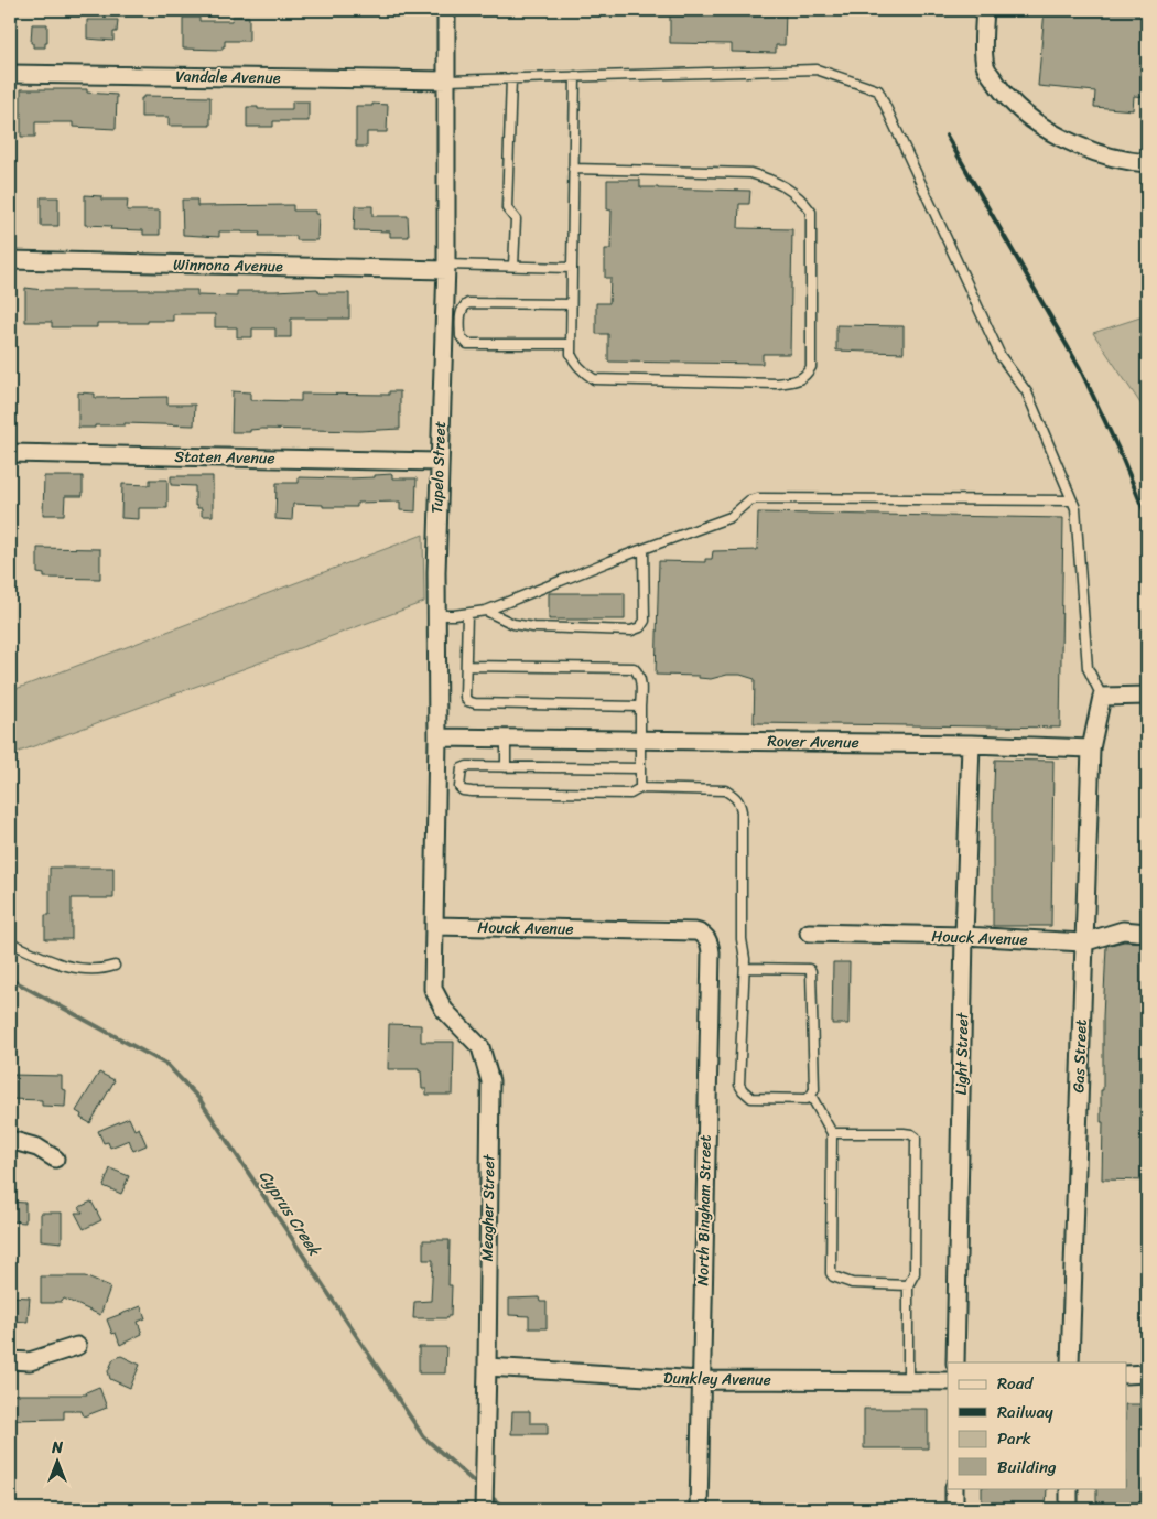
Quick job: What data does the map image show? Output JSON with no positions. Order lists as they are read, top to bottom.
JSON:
{
  "streets": {
    "street": [
      "Vandale Avenue",
      "Winnona Avenue",
      "Staten Avenue",
      "Tupelo Street",
      "Rover Avenue",
      "Houck Avenue",
      "Light Street",
      "Gas Street",
      "Meagher Street",
      "North Bingham Street",
      "Dunkley Avenue"
    ]
  },
  "crossings": [
    ["Vandale Avenue", "Tupelo Street"],
    ["Winnona Avenue", "Tupelo Street"],
    ["Staten Avenue", "Tupelo Street"],
    ["Tupelo Street", "Rover Avenue"],
    ["Tupelo Street", "Houck Avenue"],
    ["Tupelo Street", "Meagher Street"],
    ["Rover Avenue", "Light Street"],
    ["Rover Avenue", "Gas Street"],
    ["Houck Avenue", "Light Street"],
    ["Houck Avenue", "Gas Street"],
    ["Houck Avenue", "Meagher Street"],
    ["Houck Avenue", "North Bingham Street"],
    ["Meagher Street", "Dunkley Avenue"],
    ["North Bingham Street", "Dunkley Avenue"]
  ],
  "water": ["Cyprus Creek"],
  "legend": [
    "Road",
    "Railway",
    "Park",
    "Building"
  ],
  "north": "top"
}
